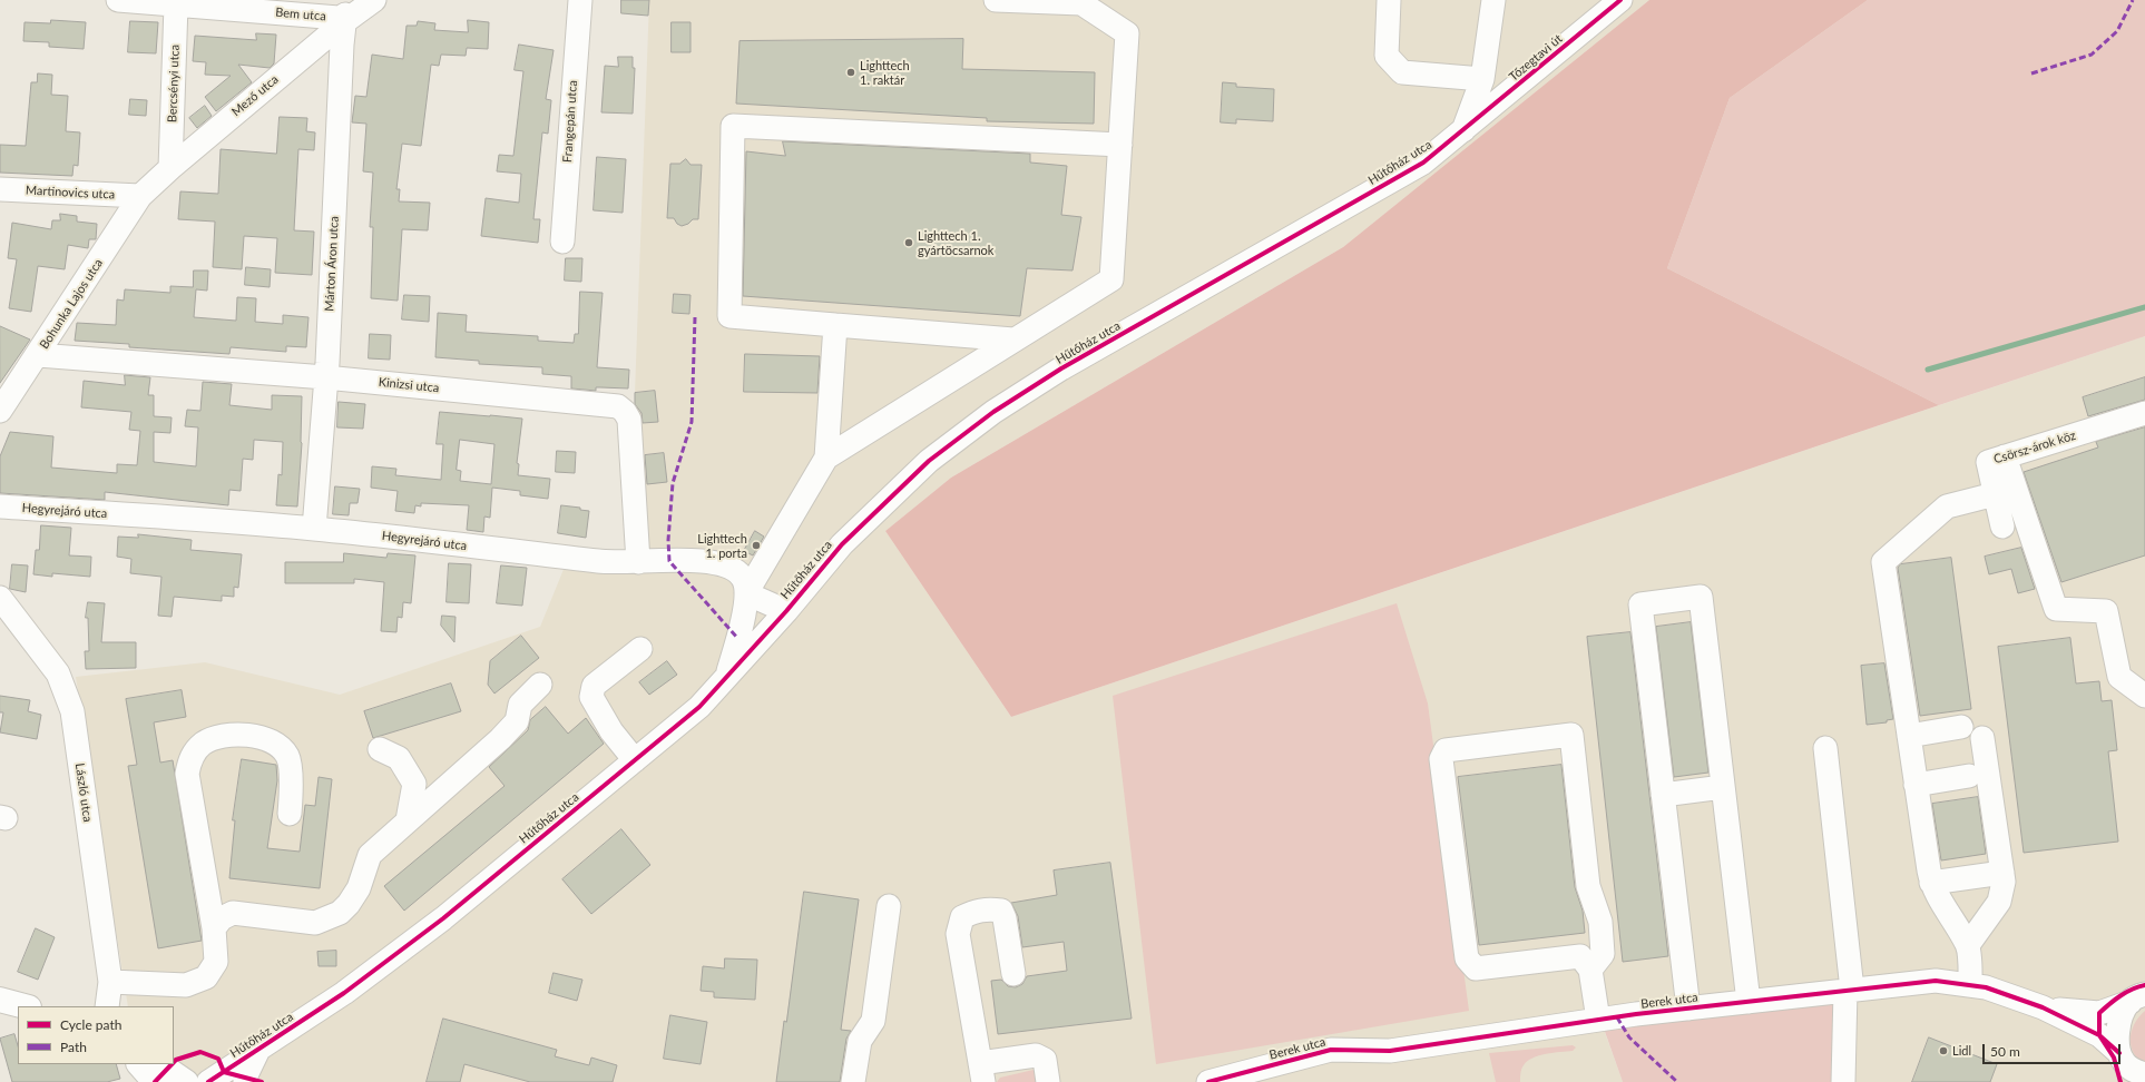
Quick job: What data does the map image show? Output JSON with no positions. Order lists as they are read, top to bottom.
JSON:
{
  "streets": {
    "street": [
      "Bem utca",
      "Tőzegtavi út",
      "Bercsényi utca",
      "Mező utca",
      "Frangepán utca",
      "Hűtőház utca",
      "Martinovics utca",
      "Márton Áron utca",
      "Bohunka Lajos utca",
      "Kinizsi utca",
      "Csörsz-árok köz",
      "Hegyrejáró utca",
      "László utca",
      "Berek utca"
    ]
  },
  "crossings": [
    ["Bem utca", "Bercsényi utca"],
    ["Bem utca", "Mező utca"],
    ["Bem utca", "Márton Áron utca"],
    ["Tőzegtavi út", "Hűtőház utca"],
    ["Bercsényi utca", "Mező utca"],
    ["Mező utca", "Martinovics utca"],
    ["Mező utca", "Márton Áron utca"],
    ["Mező utca", "Bohunka Lajos utca"],
    ["Hűtőház utca", "Hegyrejáró utca"],
    ["Martinovics utca", "Bohunka Lajos utca"],
    ["Márton Áron utca", "Kinizsi utca"],
    ["Márton Áron utca", "Hegyrejáró utca"],
    ["Bohunka Lajos utca", "Kinizsi utca"],
    ["Kinizsi utca", "Hegyrejáró utca"]
  ],
  "places": [
    "Lighttech 1. raktár",
    "Lighttech 1. gyártöcsarnok",
    "Lighttech 1. porta",
    "Lidl"
  ],
  "legend": ["Cycle path", "Path"],
  "scale_bar": "50 m"
}
